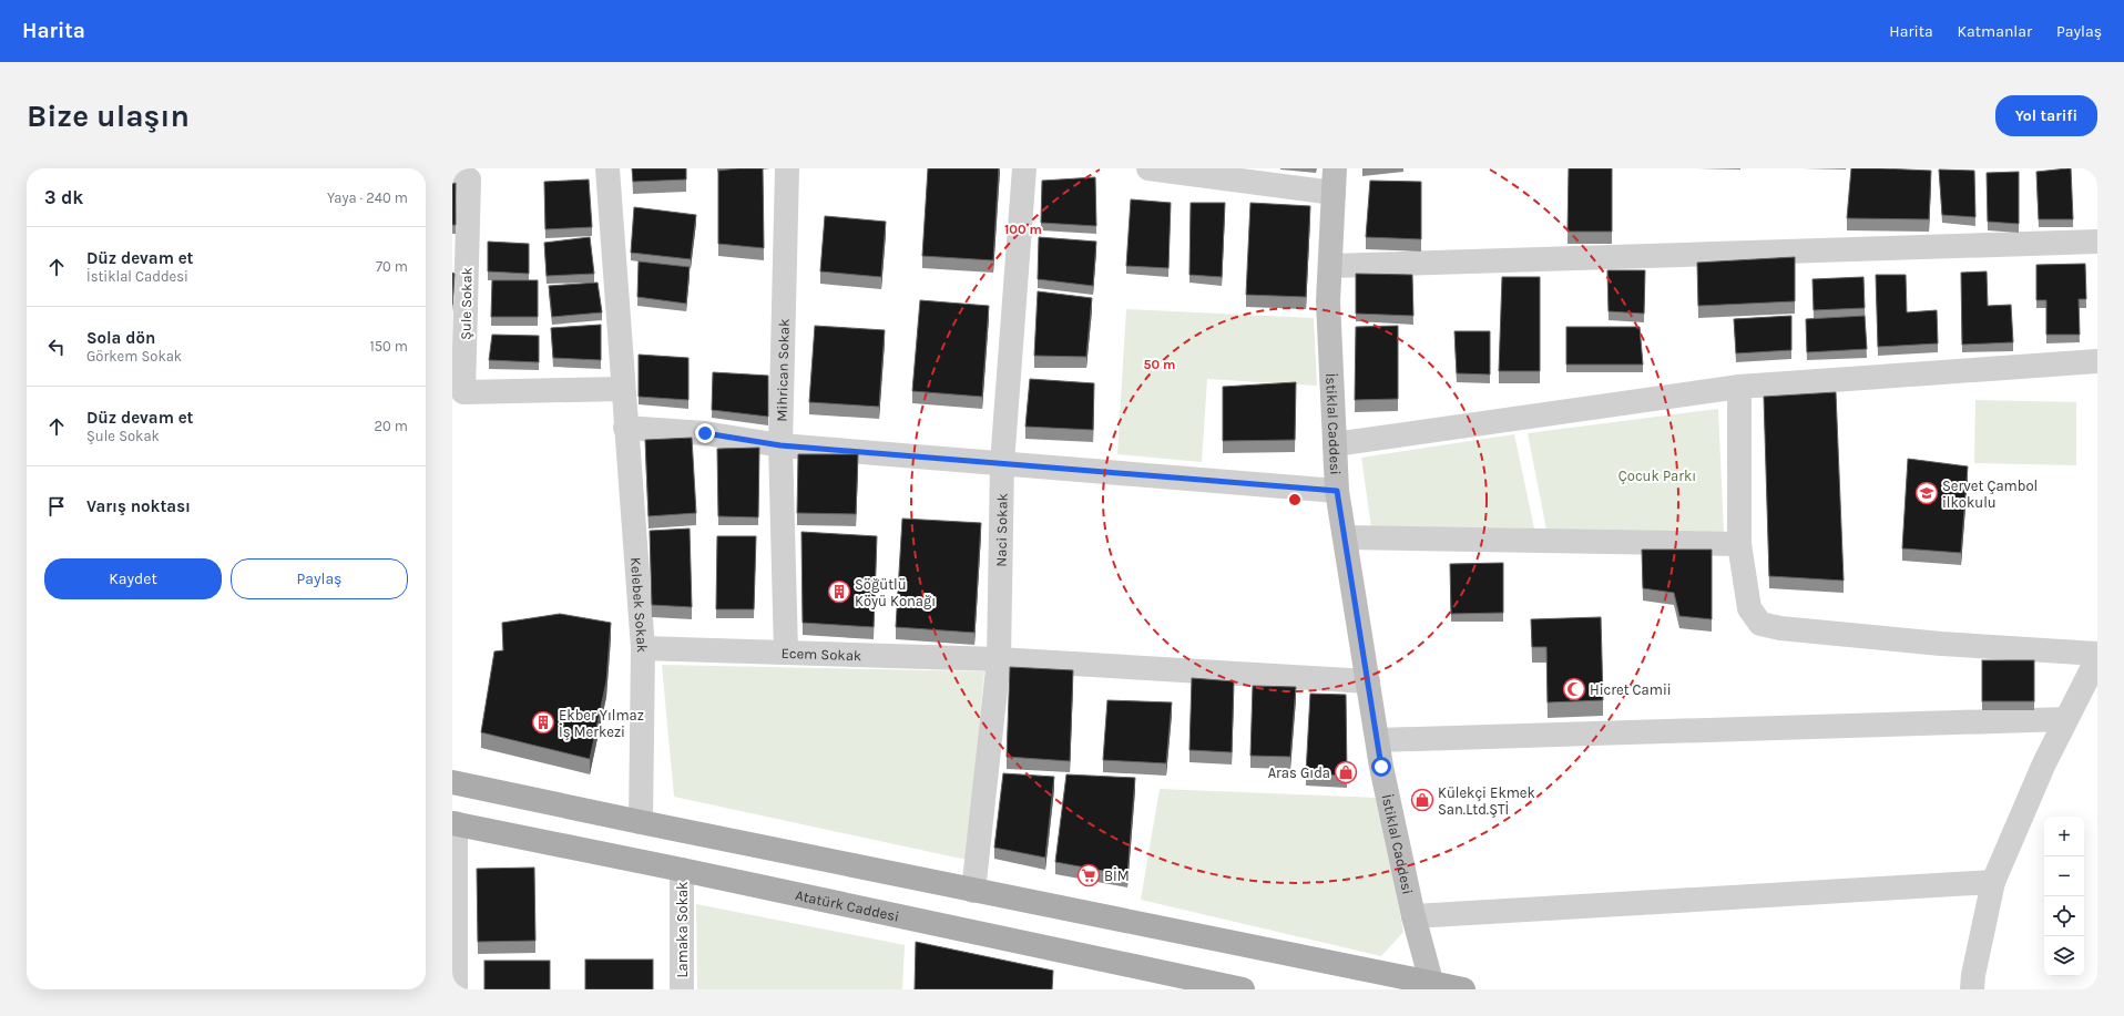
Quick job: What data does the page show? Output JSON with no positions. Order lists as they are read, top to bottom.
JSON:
{
  "streets": {
    "main road": ["Atatürk Caddesi"],
    "street": [
      "Şule Sokak",
      "Mihrican Sokak",
      "İstiklal Caddesi",
      "Naci Sokak",
      "Kelebek Sokak",
      "Ecem Sokak",
      "Lamaka Sokak"
    ]
  },
  "crossings": [
    ["Şule Sokak", "Kelebek Sokak"],
    ["Mihrican Sokak", "Ecem Sokak"],
    ["İstiklal Caddesi", "Ecem Sokak"],
    ["Naci Sokak", "Ecem Sokak"],
    ["Kelebek Sokak", "Ecem Sokak"],
    ["Atatürk Caddesi", "Lamaka Sokak"]
  ],
  "parks": ["Çocuk Parkı"],
  "places": {
    "school or university": ["Servet Çambol ilkokulu"],
    "building": ["Söğütlü Köyü Konağı", "Ekber Yılmaz İş Merkezi"],
    "mosque": ["Hicret Camii"],
    "shop": ["Aras Gıda", "Külekçi Ekmek San.Ltd.ŞTİ"],
    "supermarket": ["BİM"]
  },
  "page": {
    "header": "Harita",
    "nav": ["Harita", "Katmanlar", "Paylaş"],
    "buttons": [
      "Yol tarifi",
      ["Kaydet", "Paylaş"]
    ],
    "title": "Bize ulaşın",
    "heading": ["3 dk", "Yaya · 240 m"],
    "list": [
      ["Düz devam et", "İstiklal Caddesi", "70 m"],
      ["Sola dön", "Görkem Sokak", "150 m"],
      ["Düz devam et", "Şule Sokak", "20 m"],
      "Varış noktası"
    ],
    "map_buttons": ["+", "−"]
  },
  "rings": ["100 m", "50 m"]
}
